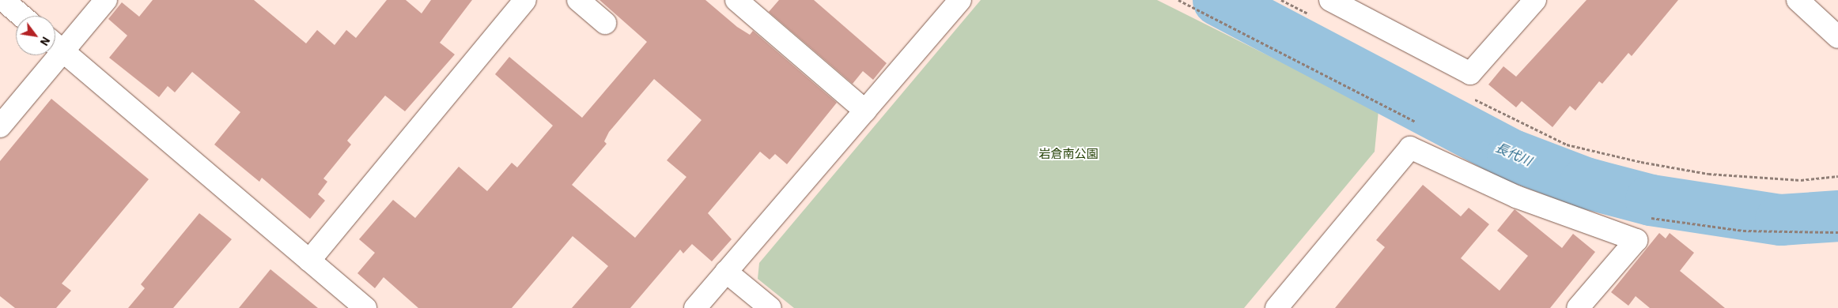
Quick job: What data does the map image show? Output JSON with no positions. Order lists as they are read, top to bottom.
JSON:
{
  "water": ["長代川"],
  "parks": ["岩倉南公園"],
  "north": "bottom right"
}
